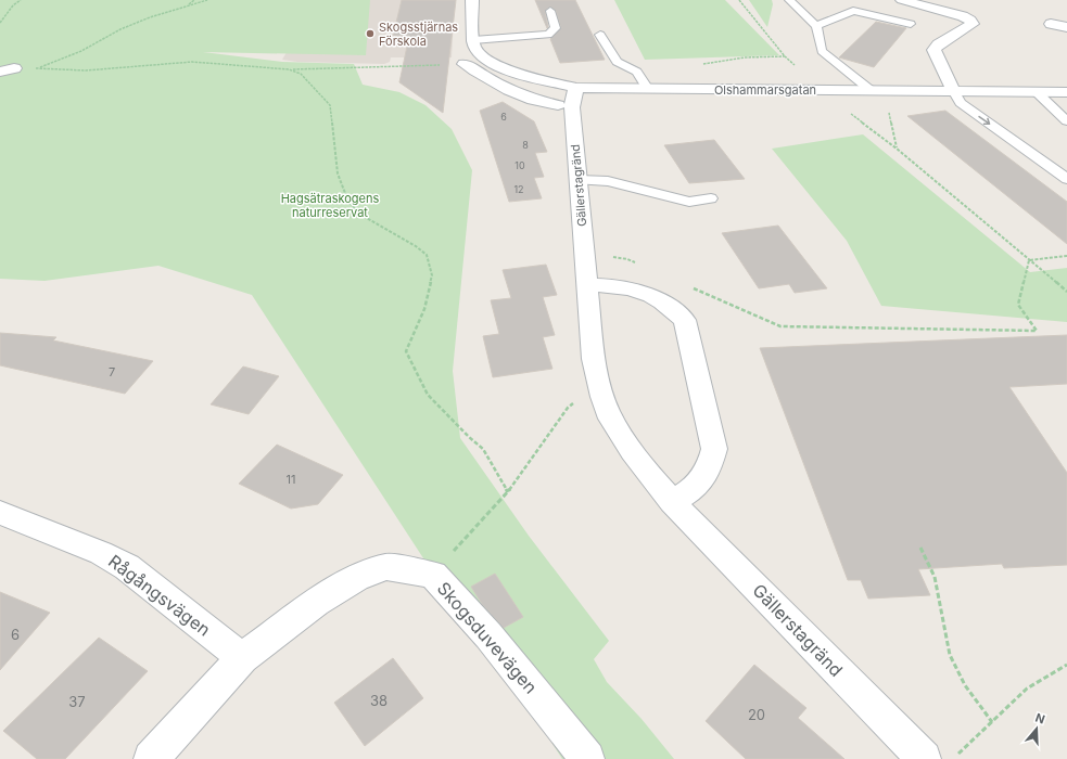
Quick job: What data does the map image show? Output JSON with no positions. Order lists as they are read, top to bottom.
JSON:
{
  "streets": {
    "street": [
      "Olshammarsgatan",
      "Gällerstagränd",
      "Rågångsvägen",
      "Skogsduvevägen"
    ]
  },
  "crossings": [
    ["Olshammarsgatan", "Gällerstagränd"],
    ["Rågångsvägen", "Skogsduvevägen"]
  ],
  "parks": ["Hagsätraskogens naturreservat"],
  "places": ["Skogsstjärnas Förskola"],
  "house_numbers": [
    "6",
    "8",
    "10",
    "12",
    "7",
    "11",
    "6",
    "38",
    "37",
    "20"
  ],
  "north": "top"
}
